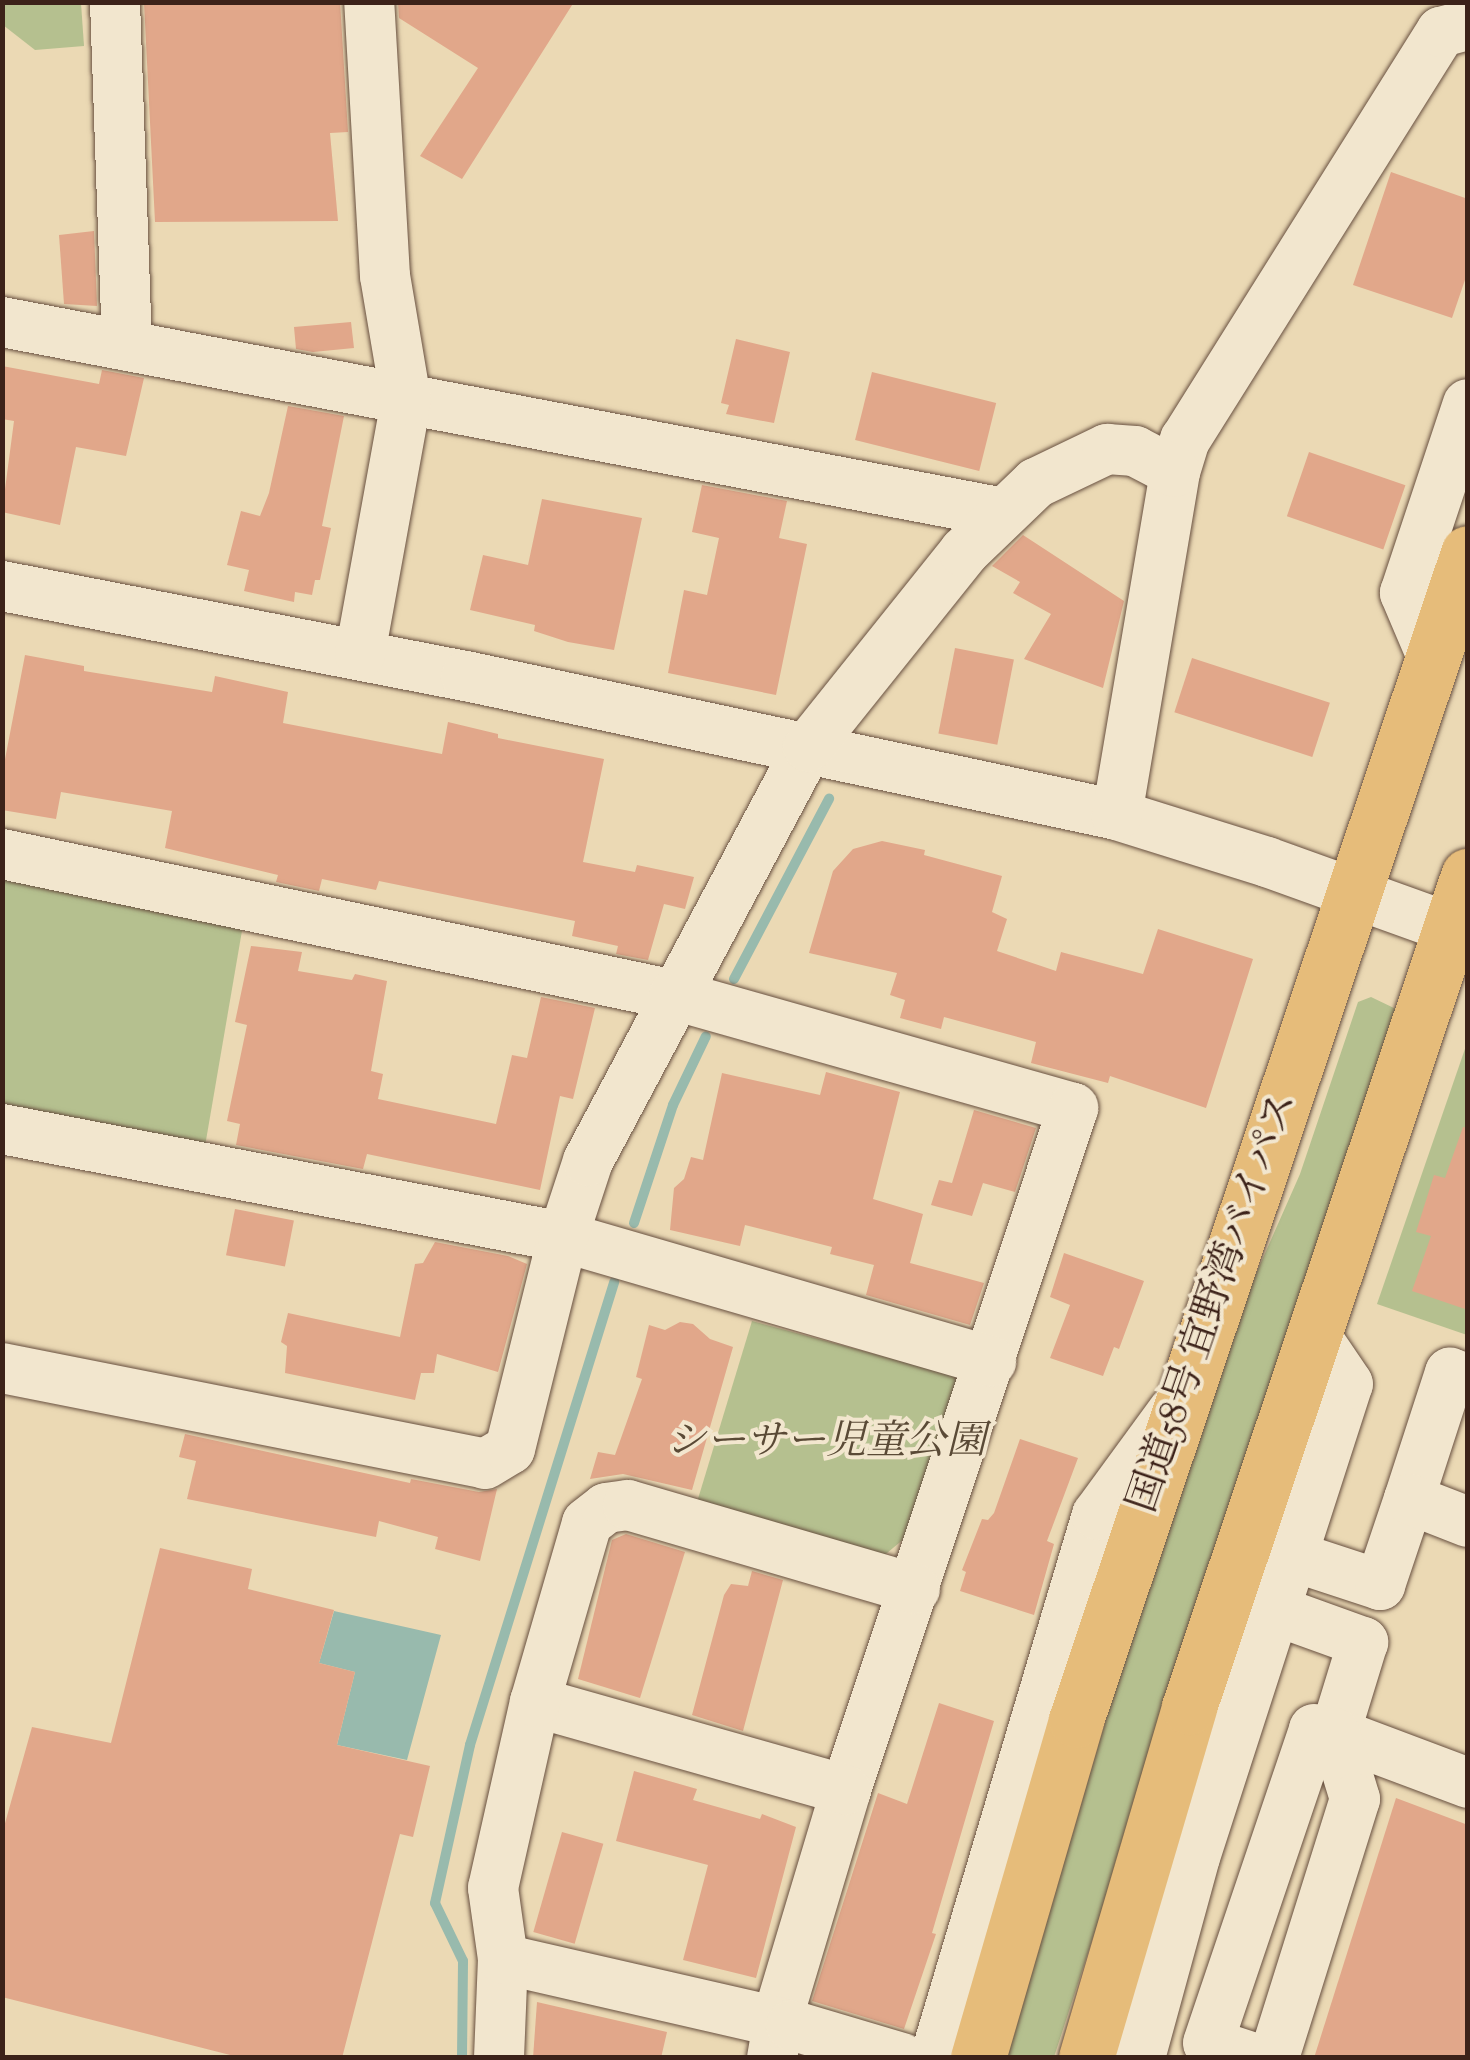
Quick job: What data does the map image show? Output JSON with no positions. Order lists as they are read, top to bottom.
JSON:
{
  "streets": {
    "highway": ["国道58号 宜野湾バイパス"]
  },
  "parks": ["シーサー児童公園"]
}
